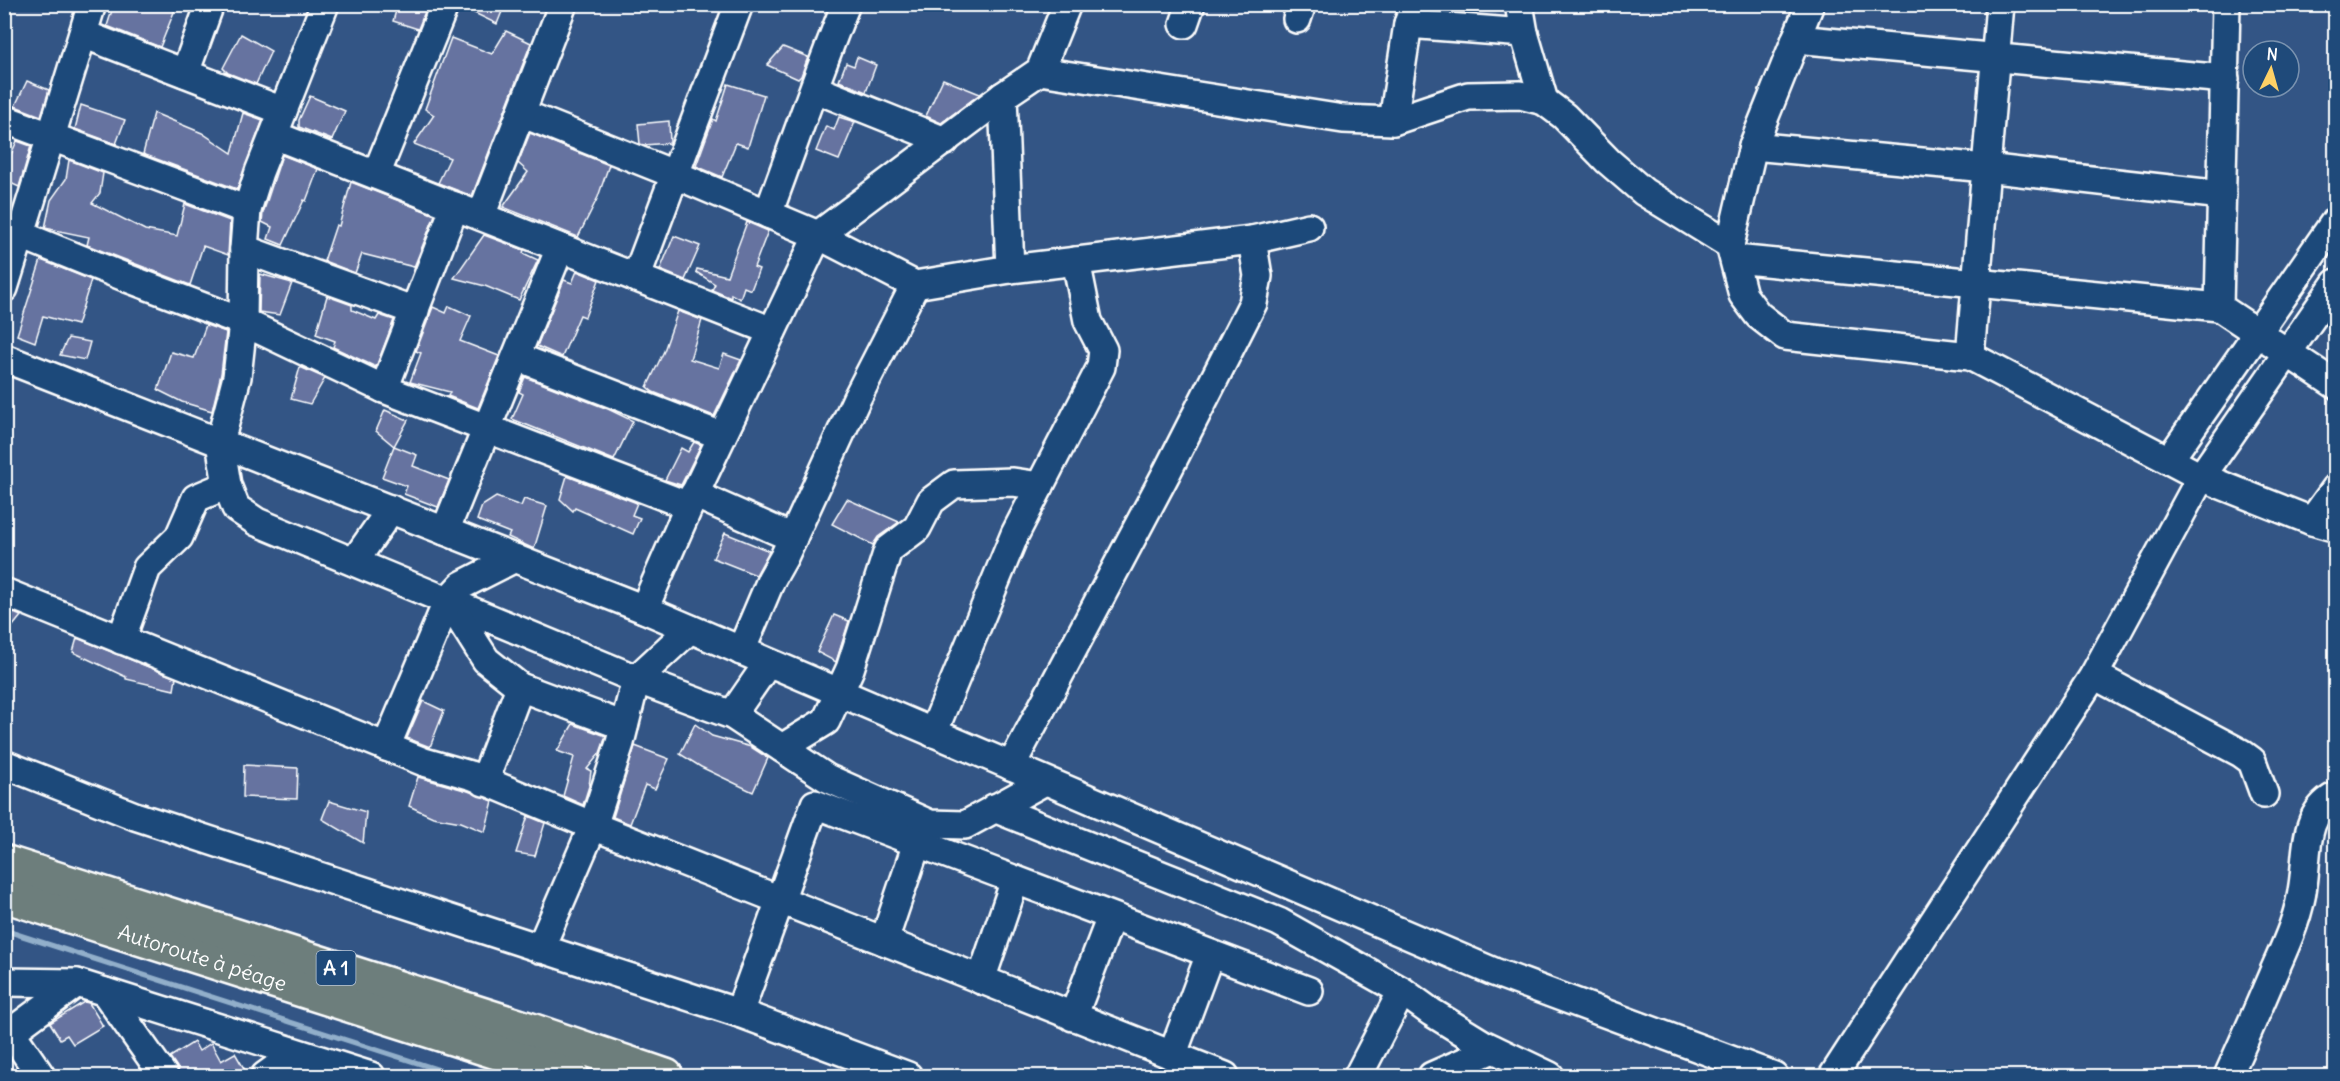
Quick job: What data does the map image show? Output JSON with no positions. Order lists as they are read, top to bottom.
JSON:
{
  "streets": {
    "highway": ["Autoroute à péage", "A 1"]
  },
  "north": "top"
}
